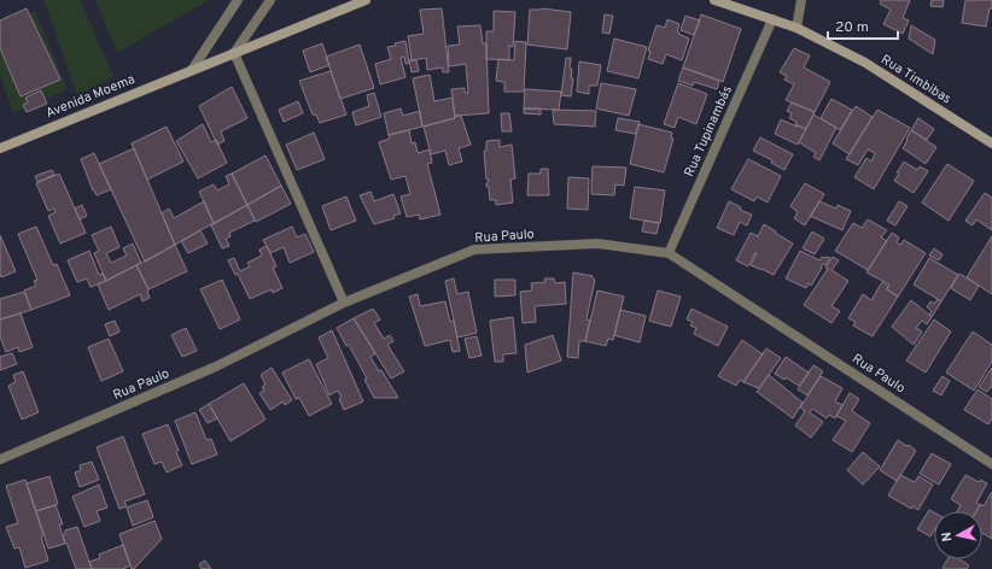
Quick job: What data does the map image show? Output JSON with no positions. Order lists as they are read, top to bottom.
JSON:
{
  "streets": {
    "main road": ["Rua Timbibas", "Avenida Moema"],
    "street": ["Rua Tupinambás", "Rua Paulo"]
  },
  "crossings": [
    ["Rua Timbibas", "Rua Tupinambás"],
    ["Rua Tupinambás", "Rua Paulo"]
  ],
  "scale_bar": "20 m",
  "north": "left"
}
